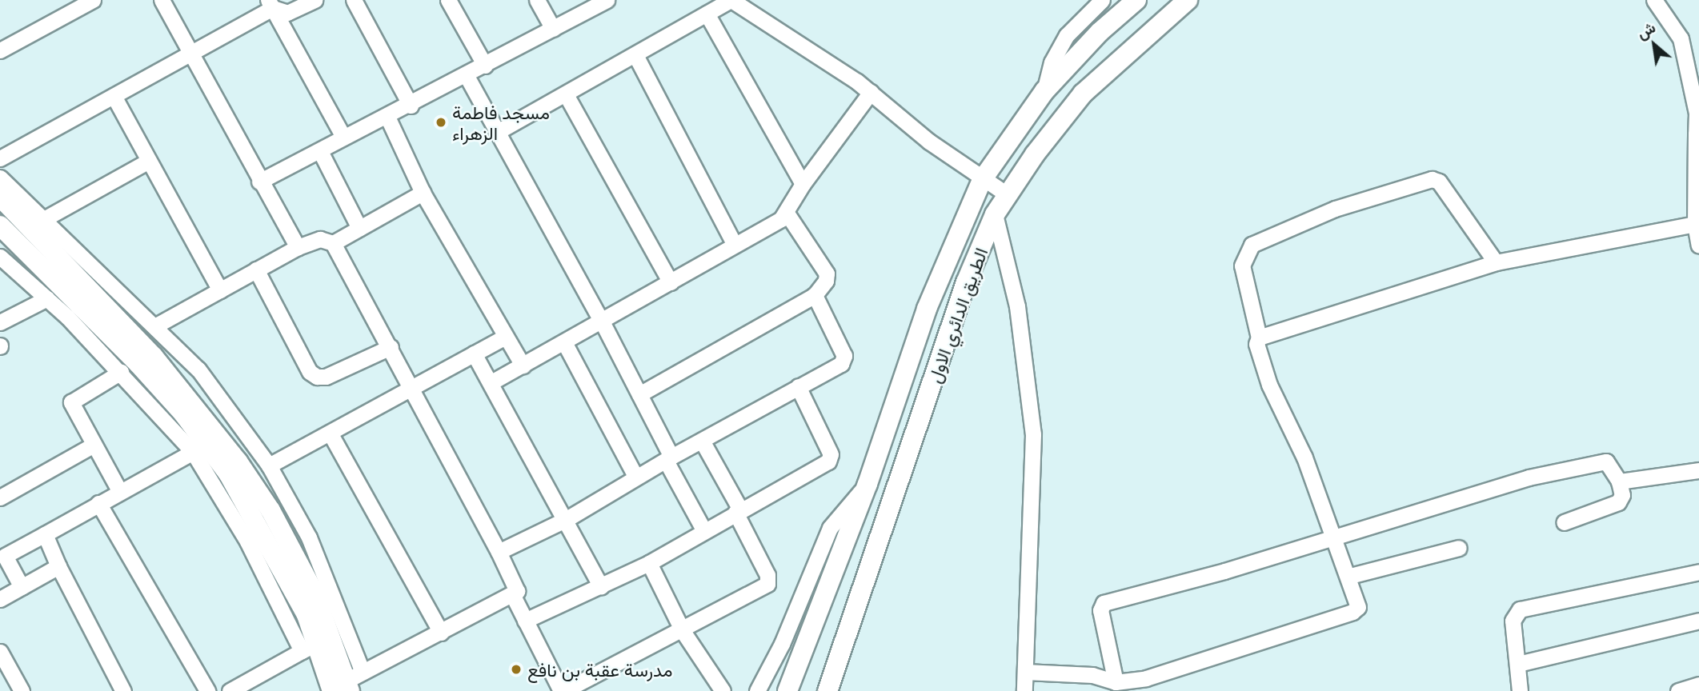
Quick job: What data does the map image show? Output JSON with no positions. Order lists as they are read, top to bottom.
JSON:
{
  "streets": {
    "main road": ["الطريق الدائري الاول"]
  },
  "places": ["مسجد فاطمة الزهراء", "مدرسة عقبة بن نافع"],
  "north": "top left"
}
